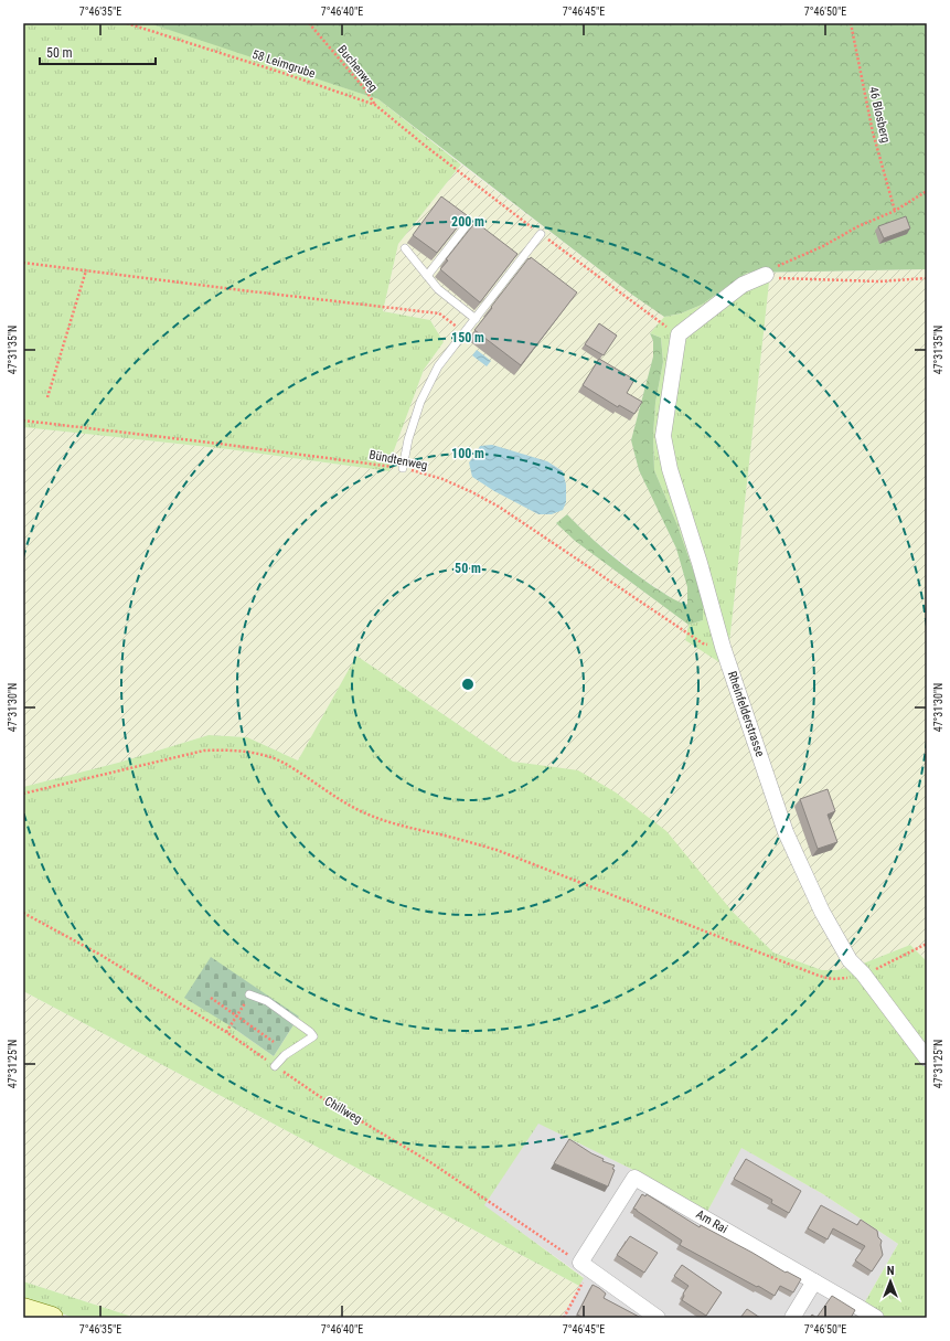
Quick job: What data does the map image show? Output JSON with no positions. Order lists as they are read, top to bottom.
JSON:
{
  "streets": {
    "street": ["Rheinfelderstrasse", "Am Rai"],
    "path": [
      "58 Leimgrube",
      "Buchenweg",
      "46 Blosberg",
      "Bündtenweg",
      "Chillweg"
    ]
  },
  "crossings": [
    ["58 Leimgrube", "Buchenweg"],
    ["Bündtenweg", "Rheinfelderstrasse"],
    ["Chillweg", "Am Rai"]
  ],
  "scale_bar": "50 m",
  "north": "top",
  "coordinates": [
    "7°46'35\"E",
    "7°46'40\"E",
    "7°46'45\"E",
    "7°46'50\"E",
    "47°31'35\"N",
    "47°31'30\"N",
    "47°31'25\"N"
  ],
  "rings": [
    "200 m",
    "150 m",
    "100 m",
    "50 m"
  ]
}
